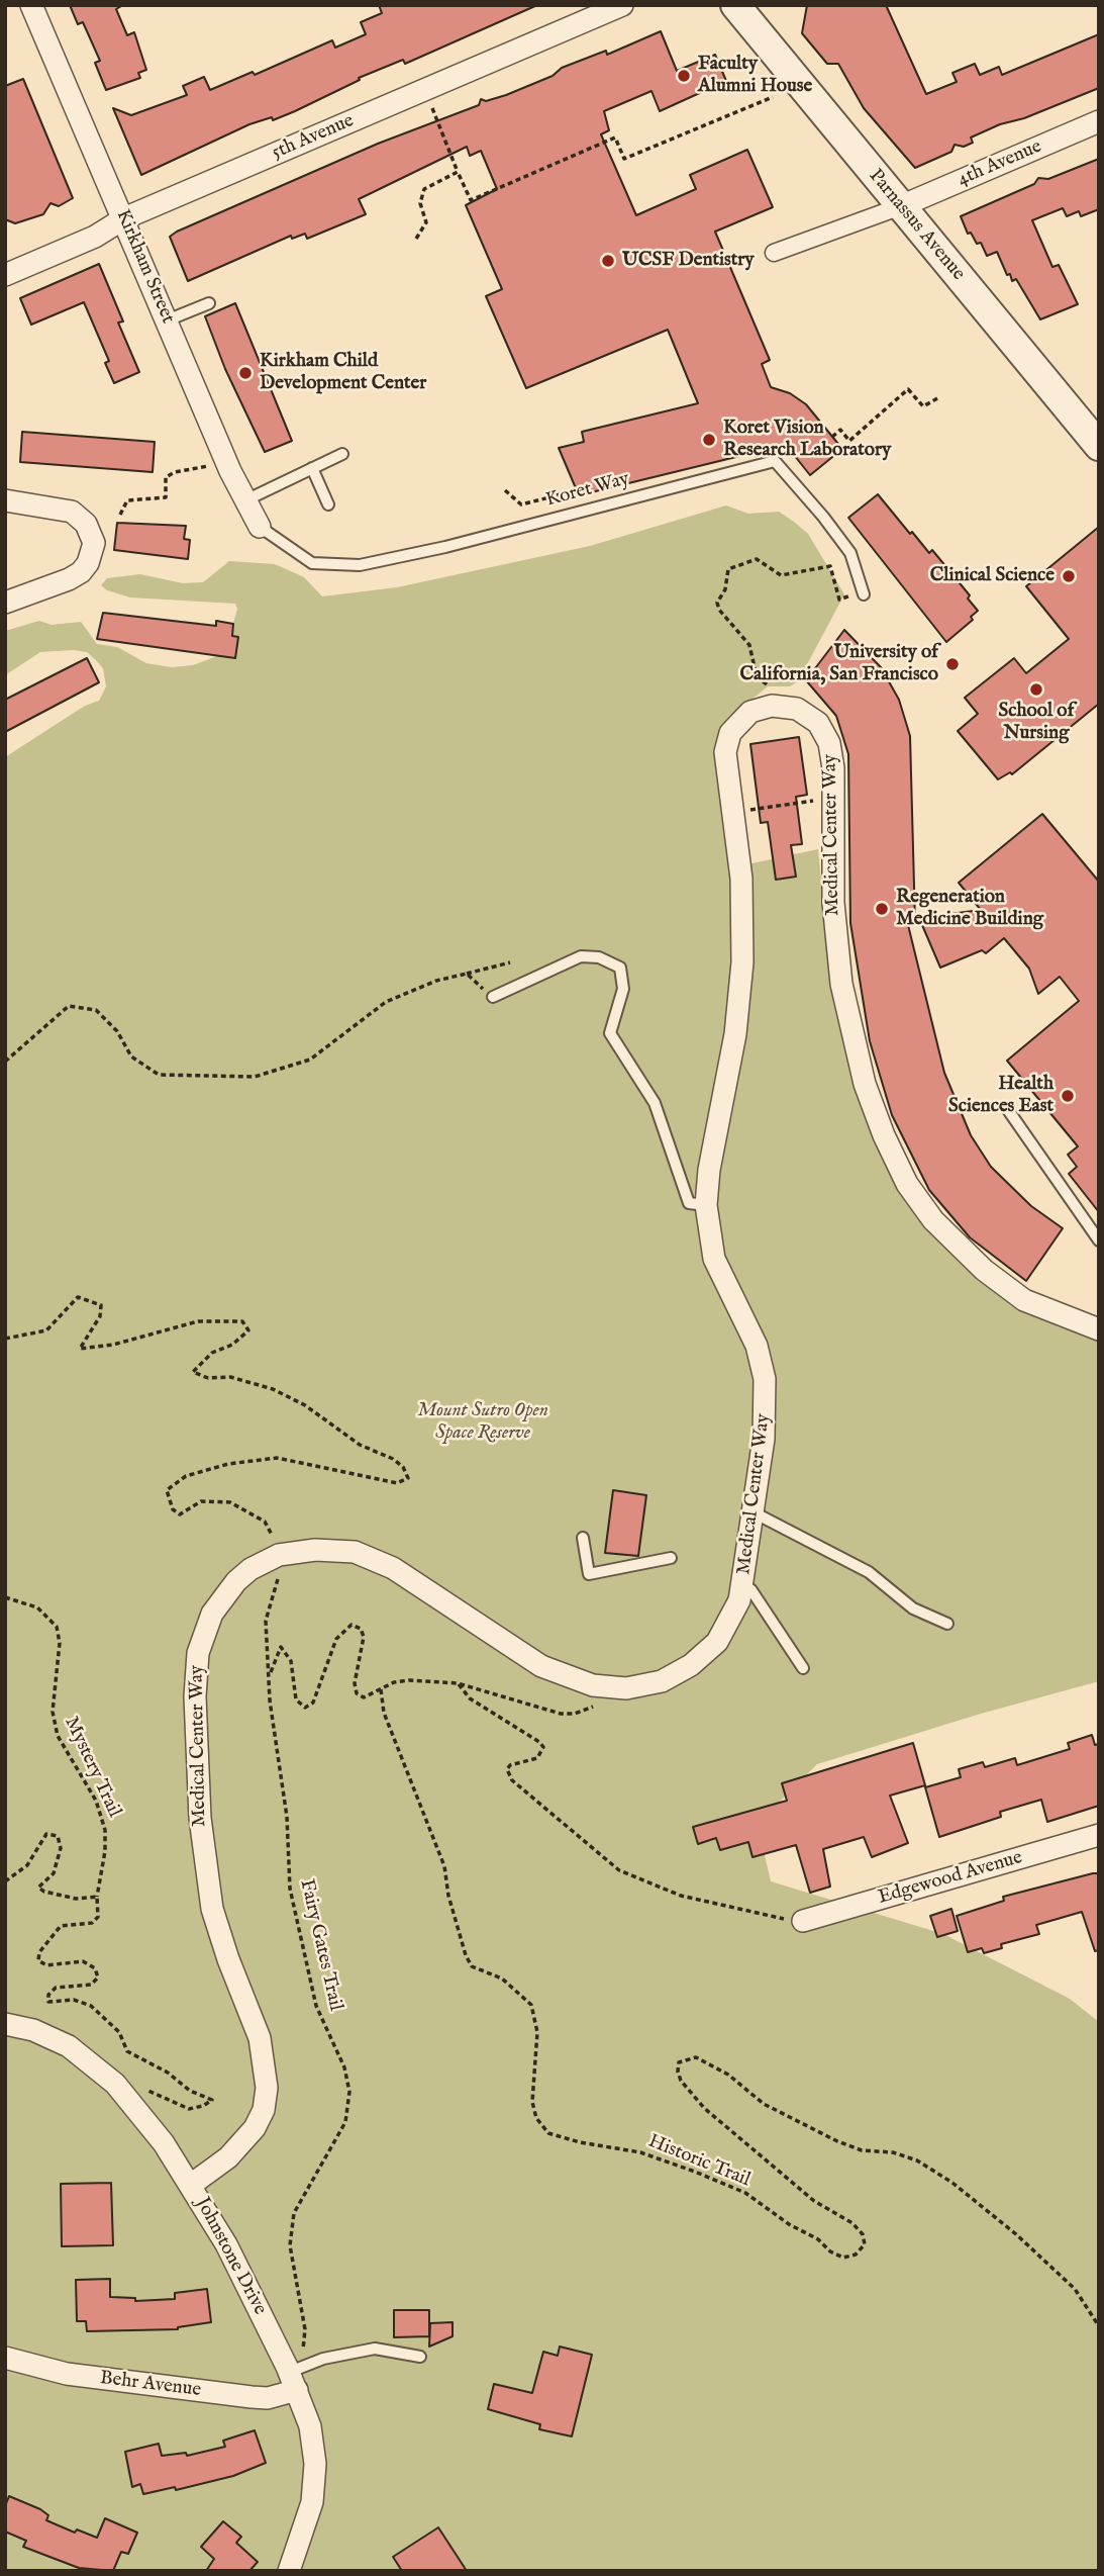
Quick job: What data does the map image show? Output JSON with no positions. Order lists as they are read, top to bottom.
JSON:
{
  "streets": {
    "street": [
      "5th Avenue",
      "4th Avenue",
      "Parnassus Avenue",
      "Kirkham Street",
      "Medical Center Way",
      "Edgewood Avenue",
      "Johnstone Drive",
      "Behr Avenue"
    ],
    "lane": ["Koret Way"],
    "path": ["Mystery Trail", "Fairy Gates Trail", "Historic Trail"]
  },
  "crossings": [
    ["5th Avenue", "Kirkham Street"],
    ["4th Avenue", "Parnassus Avenue"],
    ["Kirkham Street", "Koret Way"],
    ["Medical Center Way", "Fairy Gates Trail"],
    ["Medical Center Way", "Johnstone Drive"],
    ["Mystery Trail", "Johnstone Drive"],
    ["Fairy Gates Trail", "Johnstone Drive"],
    ["Fairy Gates Trail", "Behr Avenue"],
    ["Johnstone Drive", "Behr Avenue"]
  ],
  "parks": ["Mount Sutro Open Space Reserve"],
  "places": [
    "Faculty Alumni House",
    "UCSF Dentistry",
    "Kirkham Child Development Center",
    "Koret Vision Research Laboratory",
    "Clinical Science",
    "University of California, San Francisco",
    "School of Nursing",
    "Regeneration Medicine Building",
    "Health Sciences East"
  ]
}
